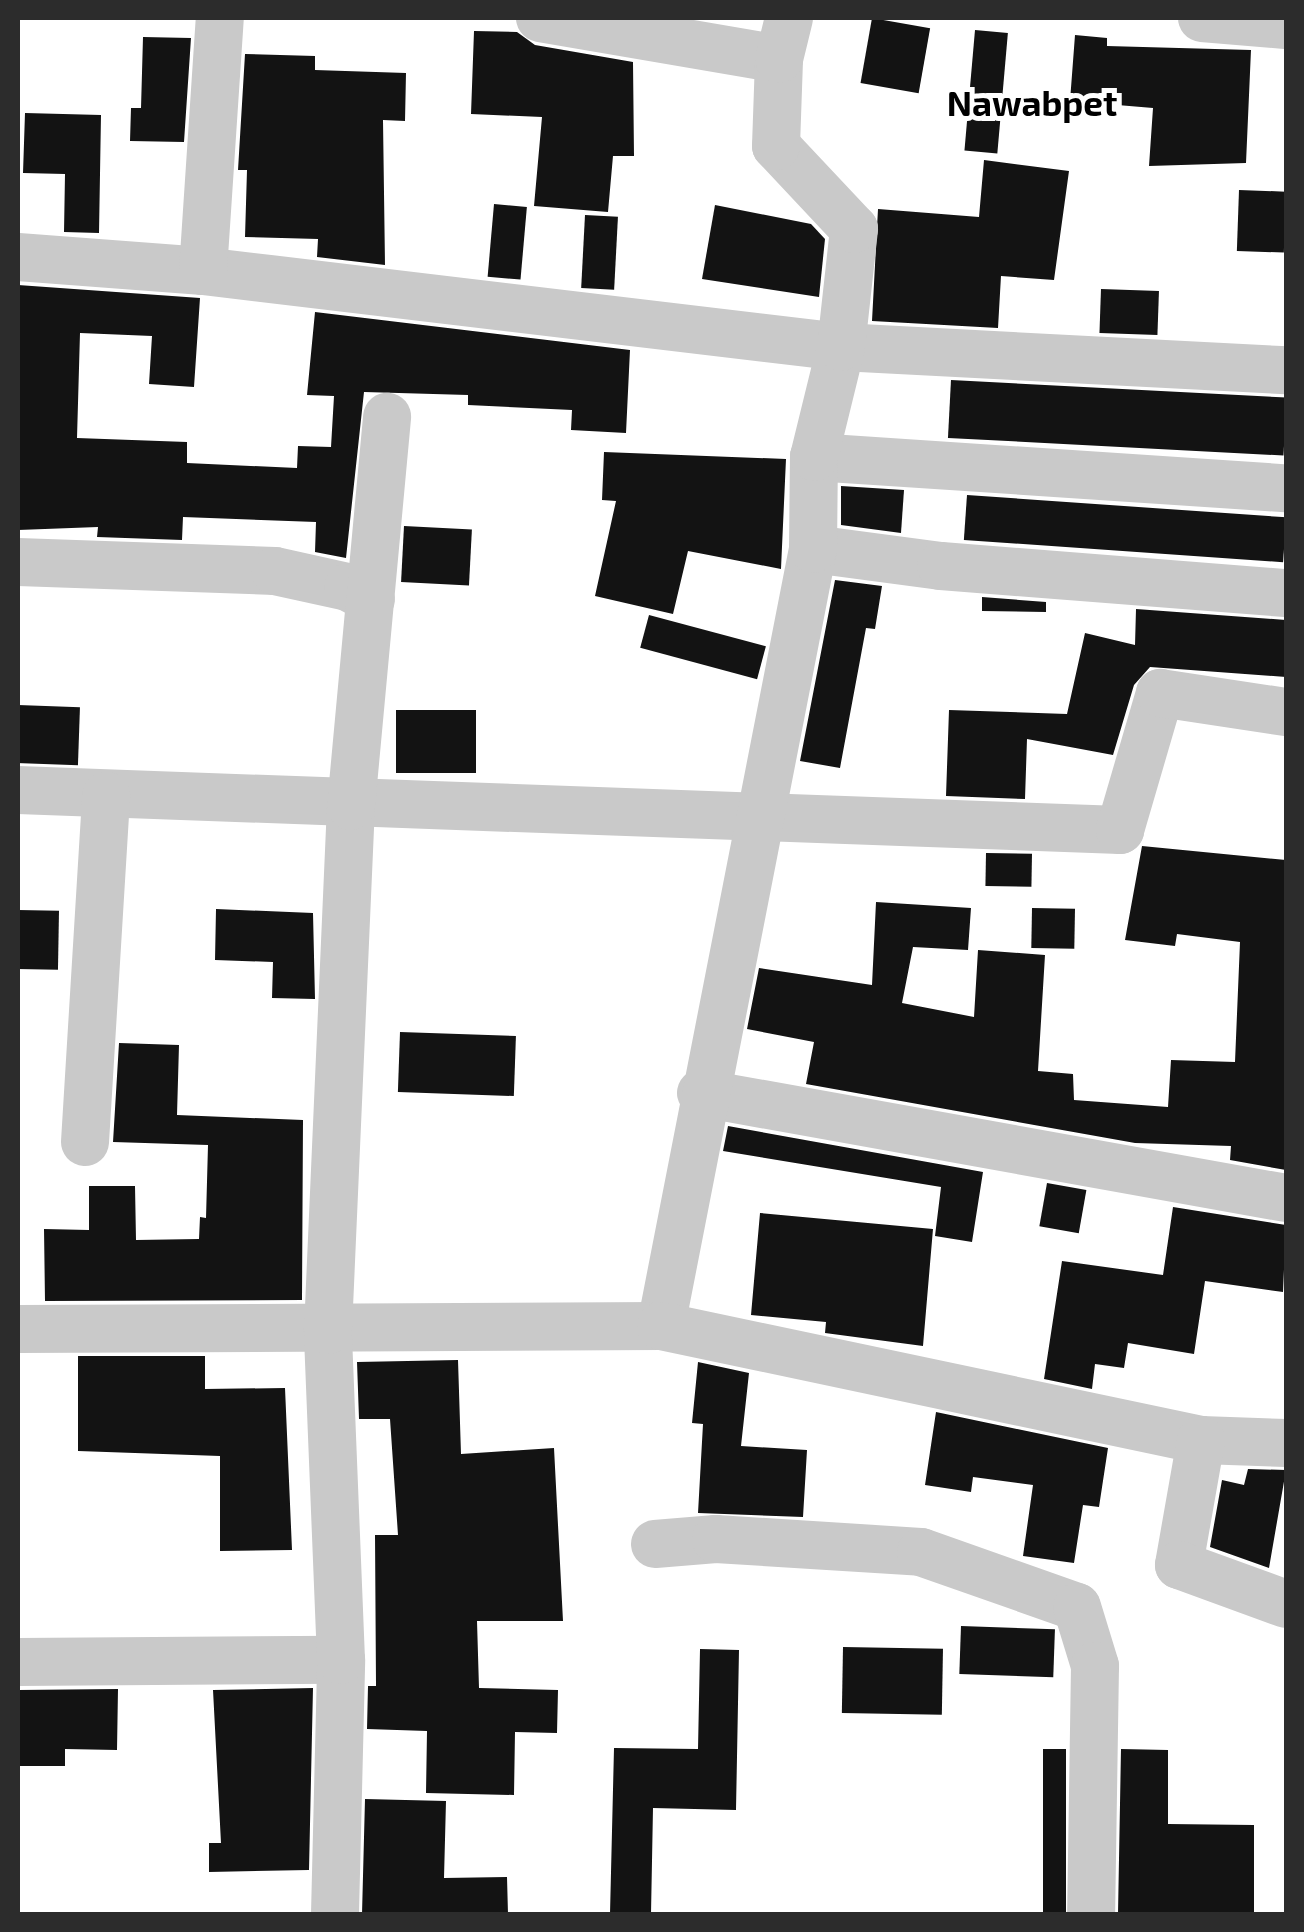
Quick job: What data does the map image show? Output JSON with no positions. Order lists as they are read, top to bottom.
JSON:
{
  "districts": ["Nawabpet"]
}
